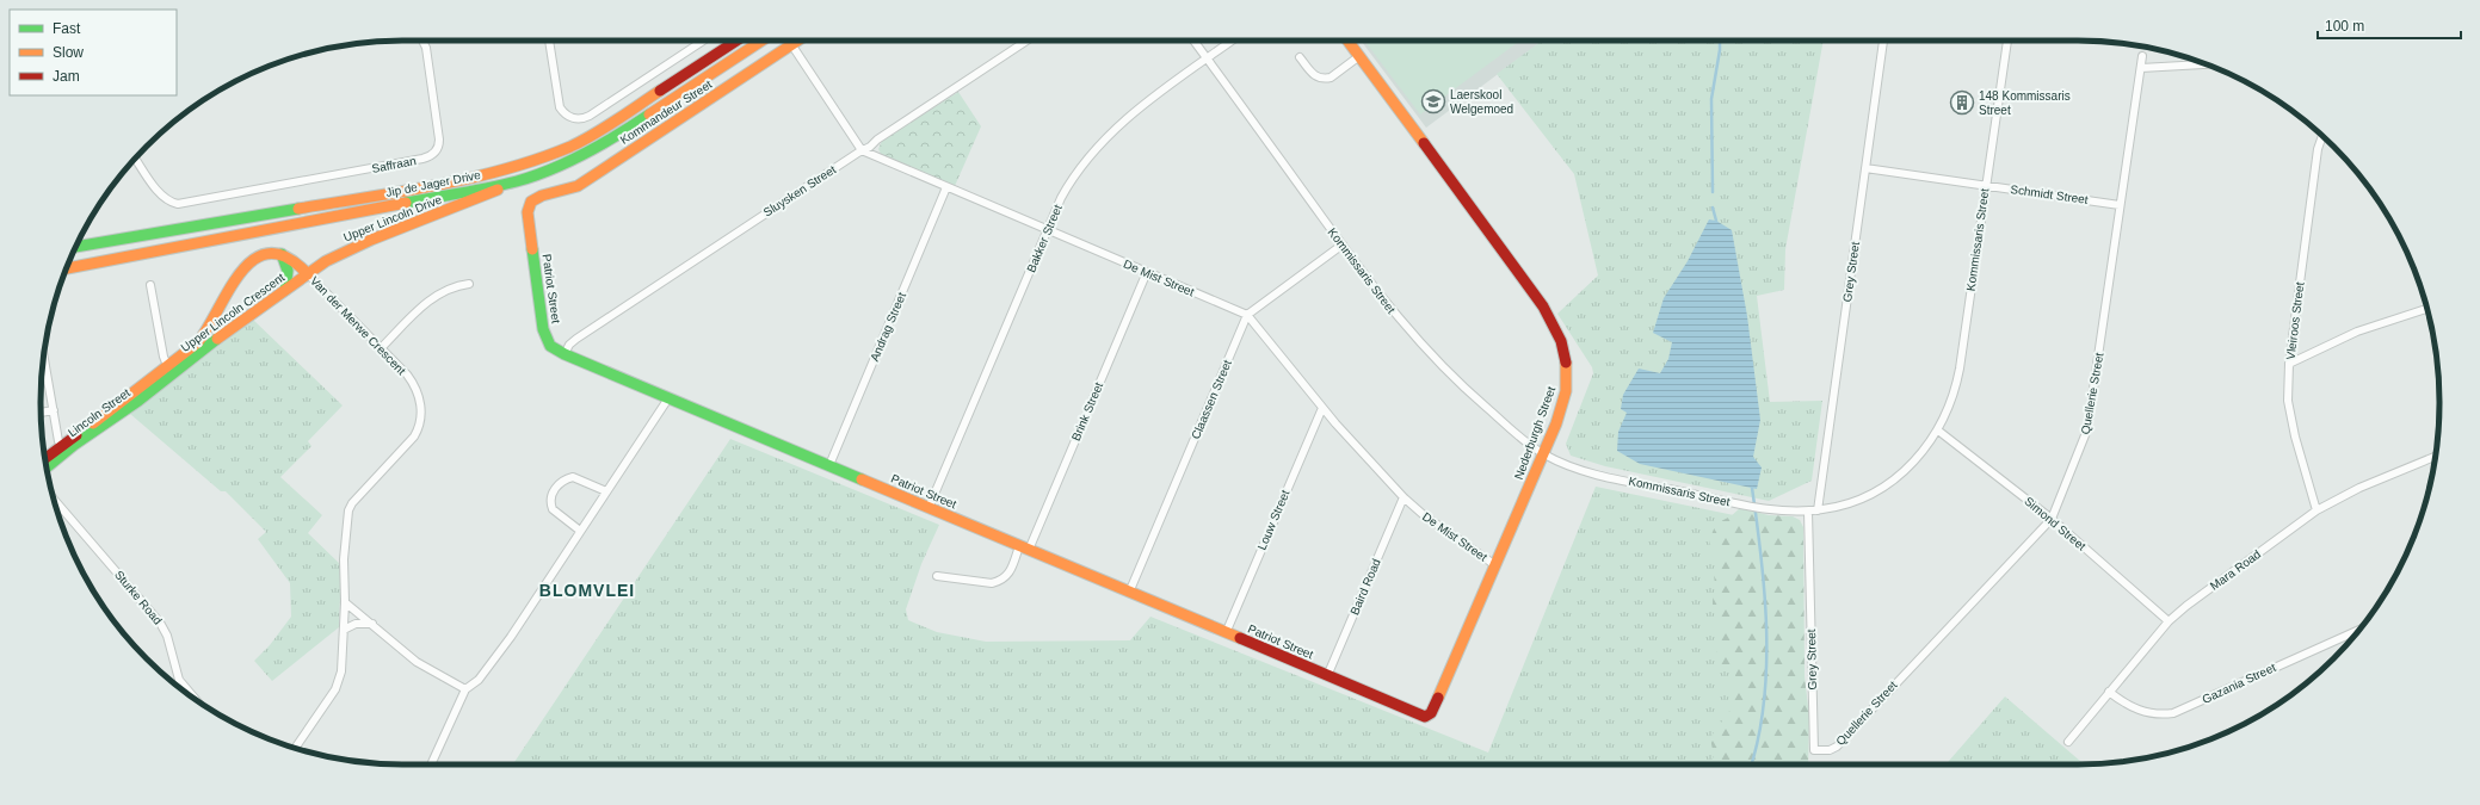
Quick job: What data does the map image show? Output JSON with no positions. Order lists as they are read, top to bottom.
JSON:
{
  "streets": {
    "street": [
      "Kommandeur Street",
      "Saffraan",
      "Jip de Jager Drive",
      "Sluysken Street",
      "Schmidt Street",
      "Upper Lincoln Drive",
      "Bakker Street",
      "Kommissaris Street",
      "Grey Street",
      "De Mist Street",
      "Patriot Street",
      "Upper Lincoln Crescent",
      "Vleiroos Street",
      "Van der Merwe Crescent",
      "Andrag Street",
      "Quellerie Street",
      "Claassen Street",
      "Brink Street",
      "Lincoln Street",
      "Nederburgh Street",
      "Louw Street",
      "Simond Street",
      "Mara Road",
      "Baird Road",
      "Sturke Road",
      "Gazania Street"
    ]
  },
  "crossings": [
    ["Kommandeur Street", "Patriot Street"],
    ["Jip de Jager Drive", "Upper Lincoln Drive"],
    ["Sluysken Street", "De Mist Street"],
    ["Sluysken Street", "Patriot Street"],
    ["Schmidt Street", "Kommissaris Street"],
    ["Schmidt Street", "Grey Street"],
    ["Schmidt Street", "Quellerie Street"],
    ["Upper Lincoln Drive", "Upper Lincoln Crescent"],
    ["Upper Lincoln Drive", "Van der Merwe Crescent"],
    ["Bakker Street", "Kommissaris Street"],
    ["Bakker Street", "De Mist Street"],
    ["Bakker Street", "Patriot Street"],
    ["Kommissaris Street", "Grey Street"],
    ["Kommissaris Street", "Nederburgh Street"],
    ["Kommissaris Street", "Simond Street"],
    ["Grey Street", "Quellerie Street"],
    ["De Mist Street", "Andrag Street"],
    ["De Mist Street", "Claassen Street"],
    ["De Mist Street", "Brink Street"],
    ["De Mist Street", "Nederburgh Street"],
    ["De Mist Street", "Louw Street"],
    ["De Mist Street", "Baird Road"],
    ["Patriot Street", "Andrag Street"],
    ["Patriot Street", "Claassen Street"],
    ["Patriot Street", "Brink Street"],
    ["Patriot Street", "Nederburgh Street"],
    ["Patriot Street", "Louw Street"],
    ["Patriot Street", "Baird Road"],
    ["Upper Lincoln Crescent", "Van der Merwe Crescent"],
    ["Upper Lincoln Crescent", "Lincoln Street"],
    ["Vleiroos Street", "Mara Road"],
    ["Quellerie Street", "Simond Street"],
    ["Simond Street", "Mara Road"],
    ["Mara Road", "Gazania Street"]
  ],
  "districts": ["BLOMVLEI"],
  "places": {
    "school or university": ["Laerskool Welgemoed"],
    "building": ["148 Kommissaris Street"]
  },
  "legend": ["Fast", "Slow", "Jam"],
  "scale_bar": "100 m"
}
